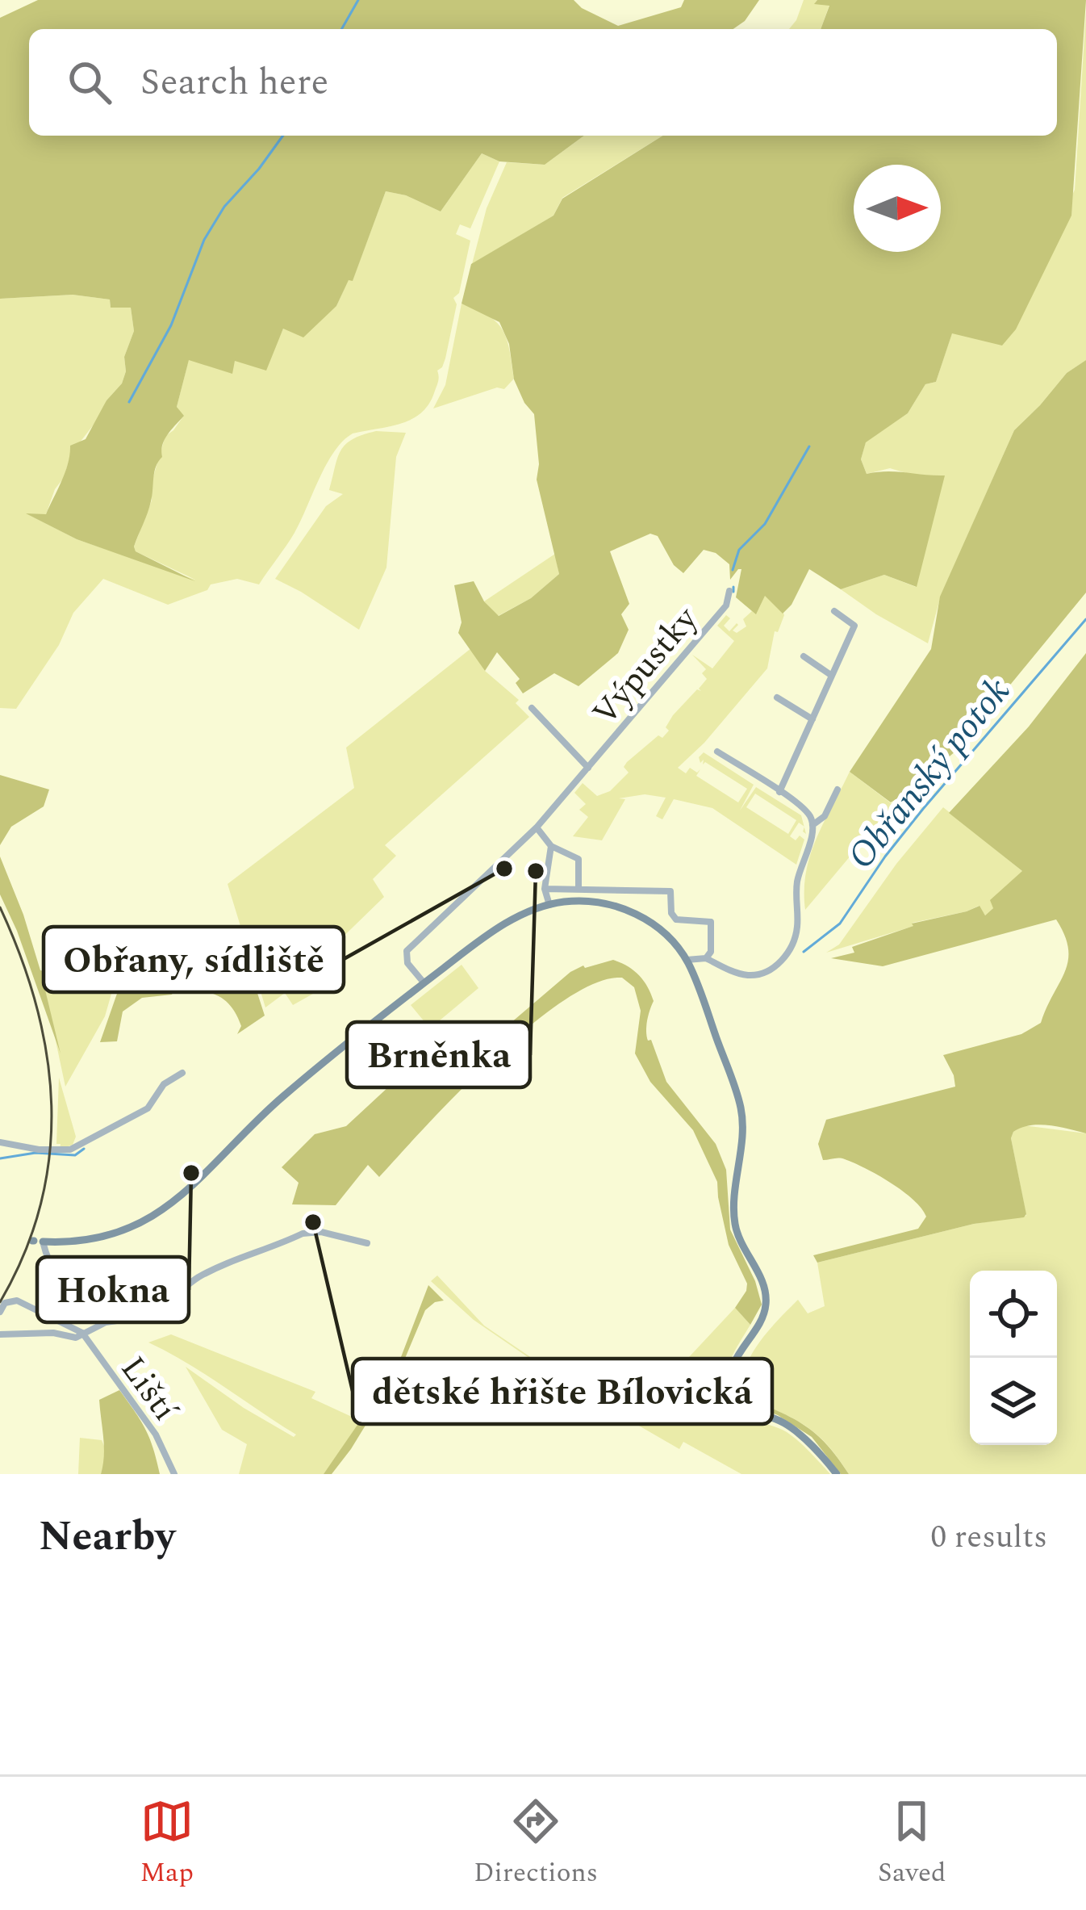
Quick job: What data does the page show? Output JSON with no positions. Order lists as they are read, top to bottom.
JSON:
{
  "streets": {
    "street": ["Výpustky", "Liští"]
  },
  "water": ["Obřanský potok"],
  "places": [
    "Obřany, sídliště",
    "Brněnka",
    "Hokna",
    "dětské hřište Bílovická"
  ],
  "north": "right",
  "page": {
    "search": "Search here",
    "heading": ["Nearby", "0 results"],
    "nav": ["Map", "Directions", "Saved"]
  }
}
